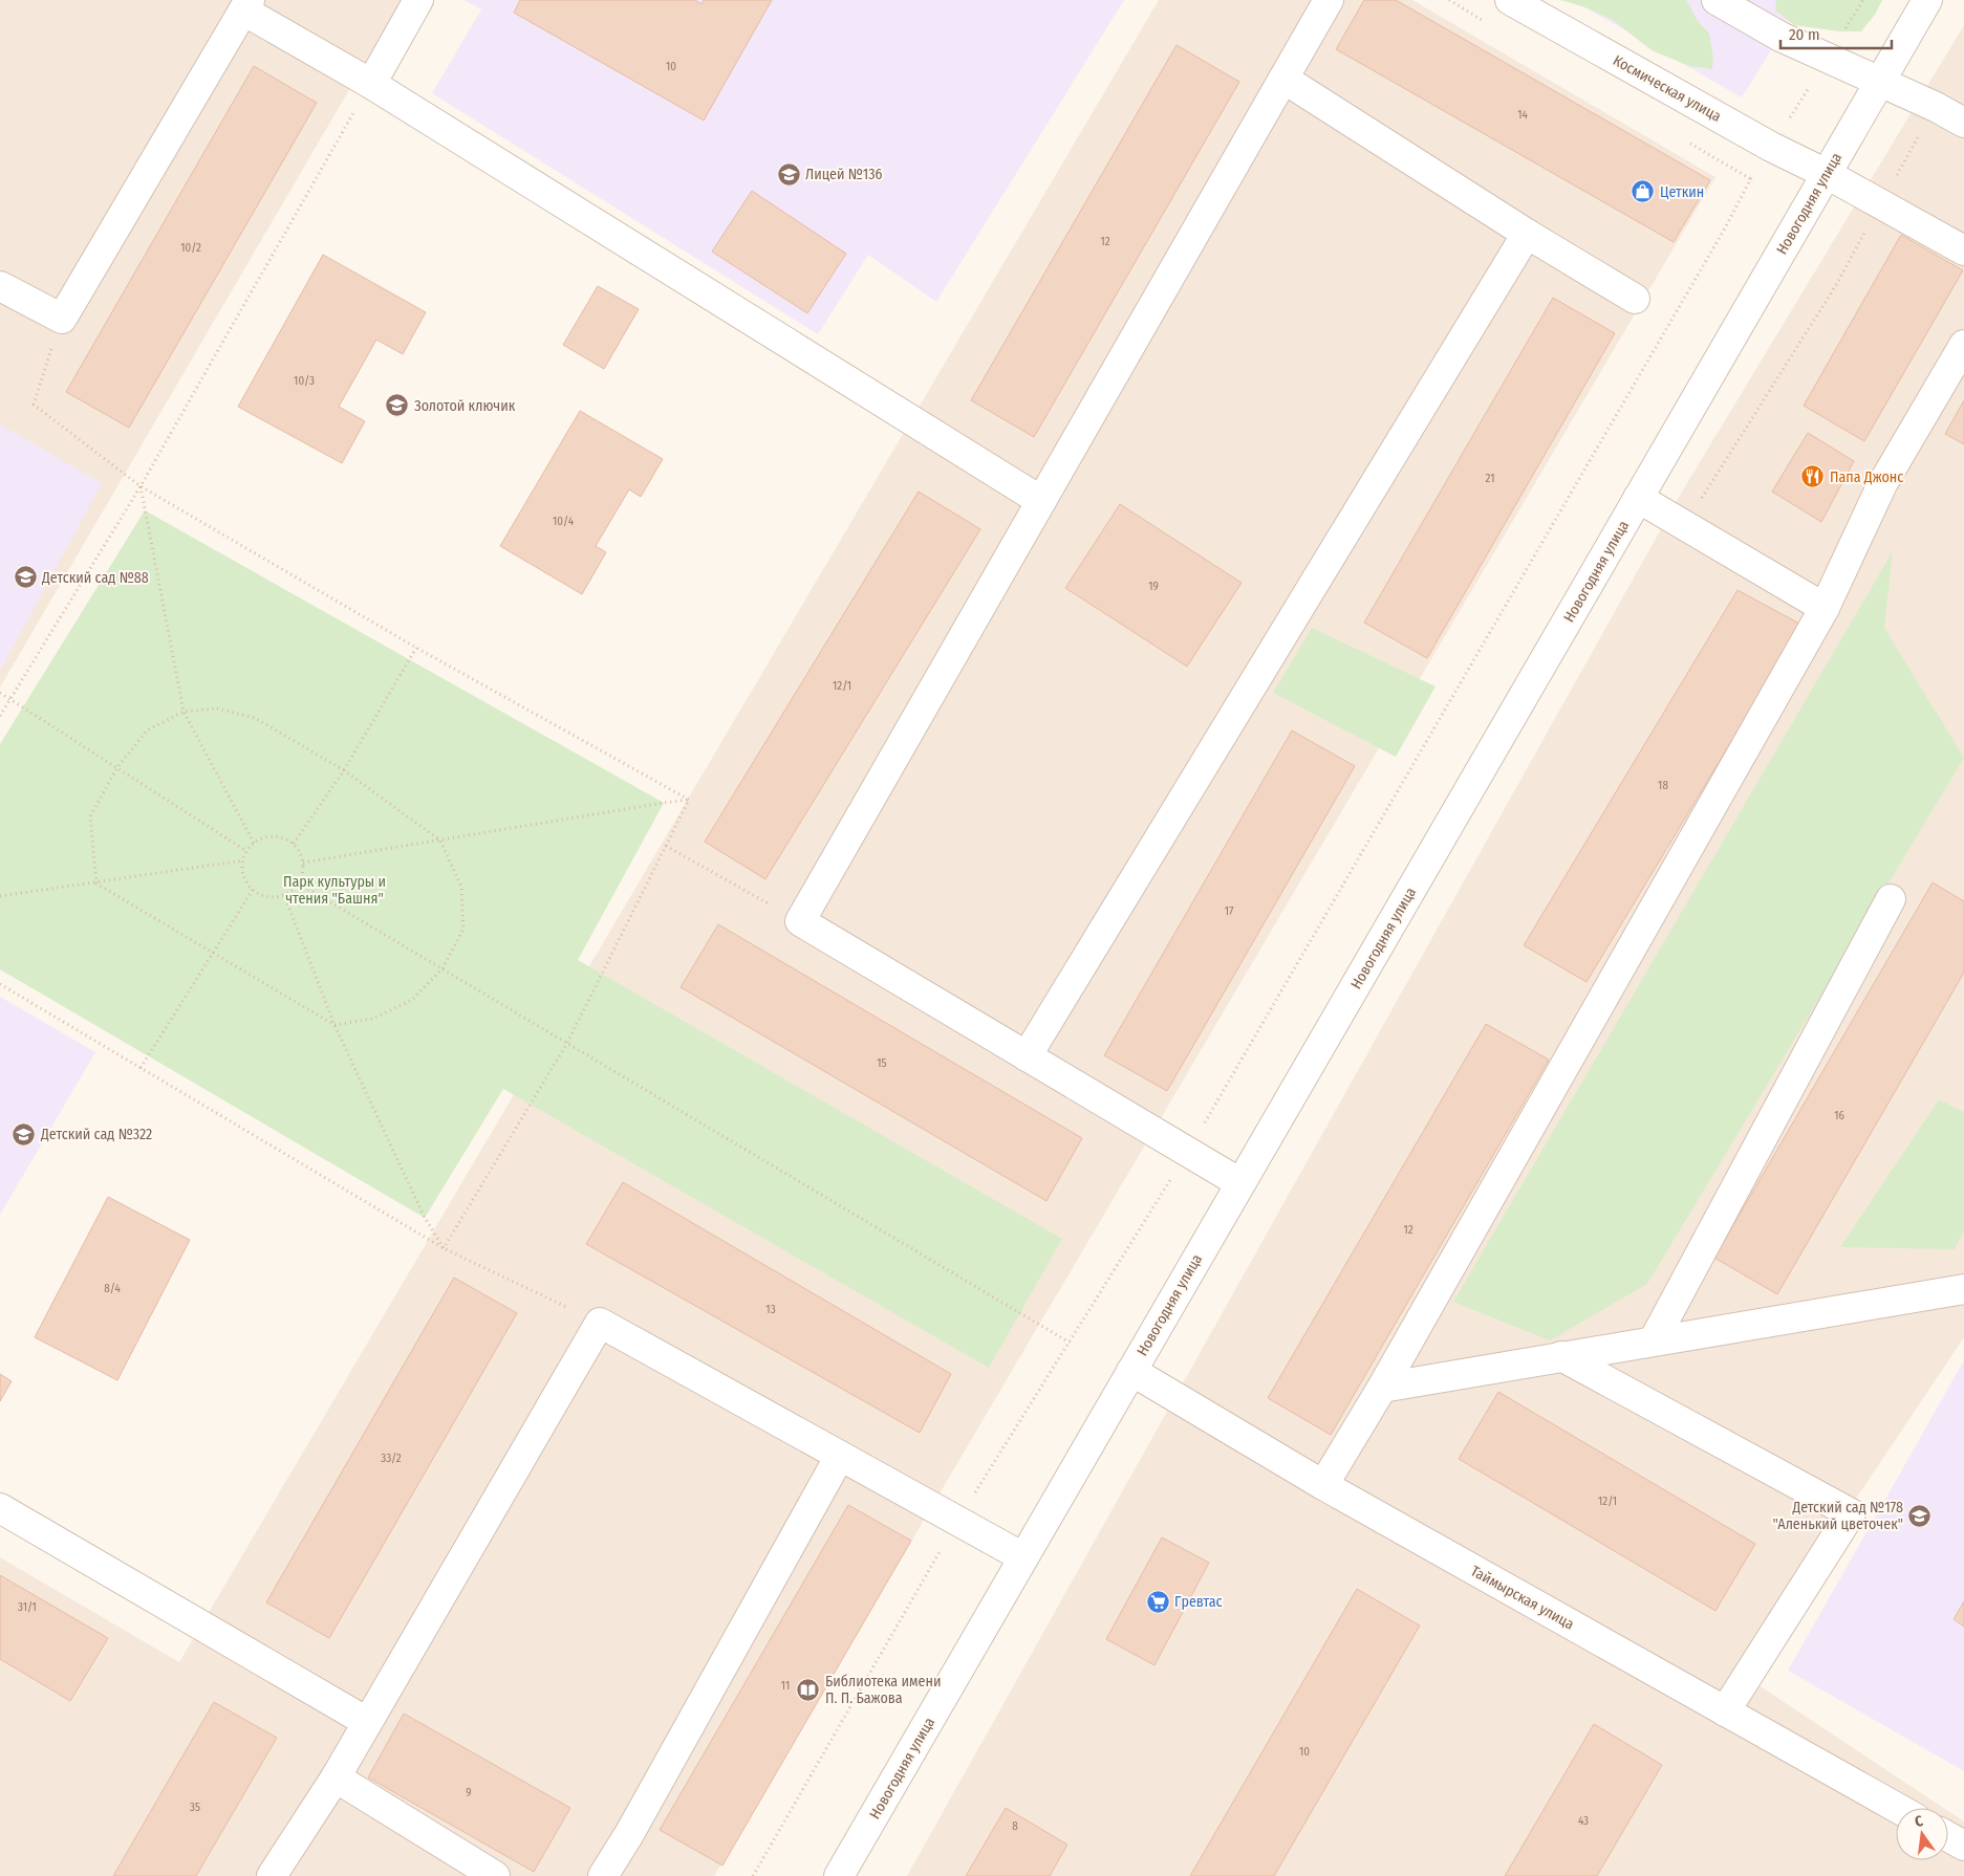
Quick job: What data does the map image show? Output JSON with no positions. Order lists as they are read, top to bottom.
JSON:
{
  "streets": {
    "street": ["Космическая улица", "Новогодняя улица", "Таймырская улица"]
  },
  "crossings": [
    ["Космическая улица", "Новогодняя улица"],
    ["Новогодняя улица", "Таймырская улица"]
  ],
  "parks": ["Парк культуры и чтения \"Башня\""],
  "places": {
    "school or university": [
      "Лицей №136",
      "Золотой ключик",
      "Детский сад №88",
      "Детский сад №322",
      "Детский сад №178 \"Аленький цветочек\""
    ],
    "shop": ["Цеткин"],
    "restaurant": ["Папа Джонс"],
    "supermarket": ["Гревтас"],
    "library": ["Библиотека имени П. П. Бажова"]
  },
  "house_numbers": [
    "10",
    "14",
    "12",
    "10/2",
    "10/3",
    "21",
    "10/4",
    "19",
    "12/1",
    "18",
    "17",
    "15",
    "16",
    "12",
    "8/4",
    "13",
    "33/2",
    "12/1",
    "31/1",
    "11",
    "10",
    "9",
    "35",
    "43",
    "8"
  ],
  "scale_bar": "20 m",
  "north": "top"
}
